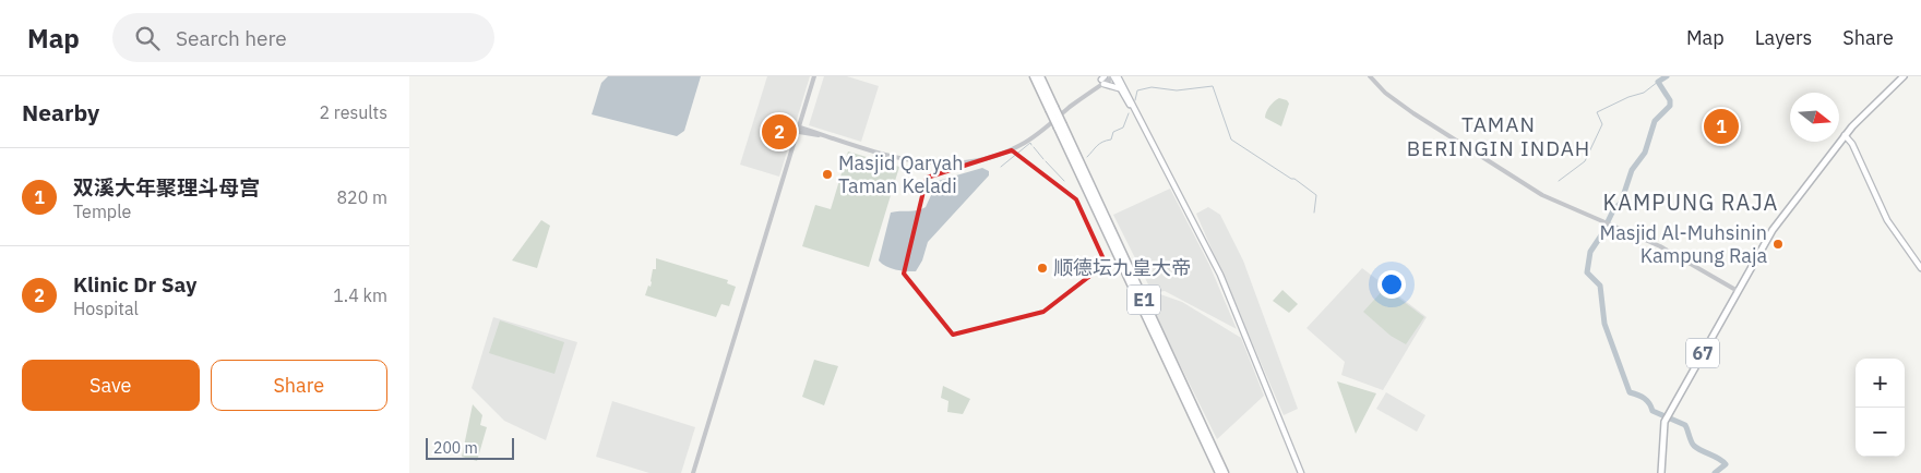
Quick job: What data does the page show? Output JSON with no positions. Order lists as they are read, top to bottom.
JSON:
{
  "streets": {
    "highway": ["E1"],
    "main road": ["67"]
  },
  "districts": ["TAMAN BERINGIN INDAH", "KAMPUNG RAJA"],
  "places": ["Masjid Qaryah Taman Keladi", "Masjid Al-Muhsinin Kampung Raja", "顺德坛九皇大帝"],
  "scale_bar": "200 m",
  "north": "right",
  "page": {
    "header": "Map",
    "search": "Search here",
    "nav": ["Map", "Layers", "Share"],
    "heading": ["Nearby", "2 results"],
    "pins": ["1", "2"],
    "list": [
      {
        "mark": "1",
        "name": "双溪大年聚理斗母宫",
        "note": "Temple",
        "value": "820 m"
      },
      {
        "mark": "2",
        "name": "Klinic Dr Say",
        "note": "Hospital",
        "value": "1.4 km"
      }
    ],
    "buttons": ["Save", "Share"],
    "map_buttons": ["+", "−"],
    "scale": "200 m"
  }
}
